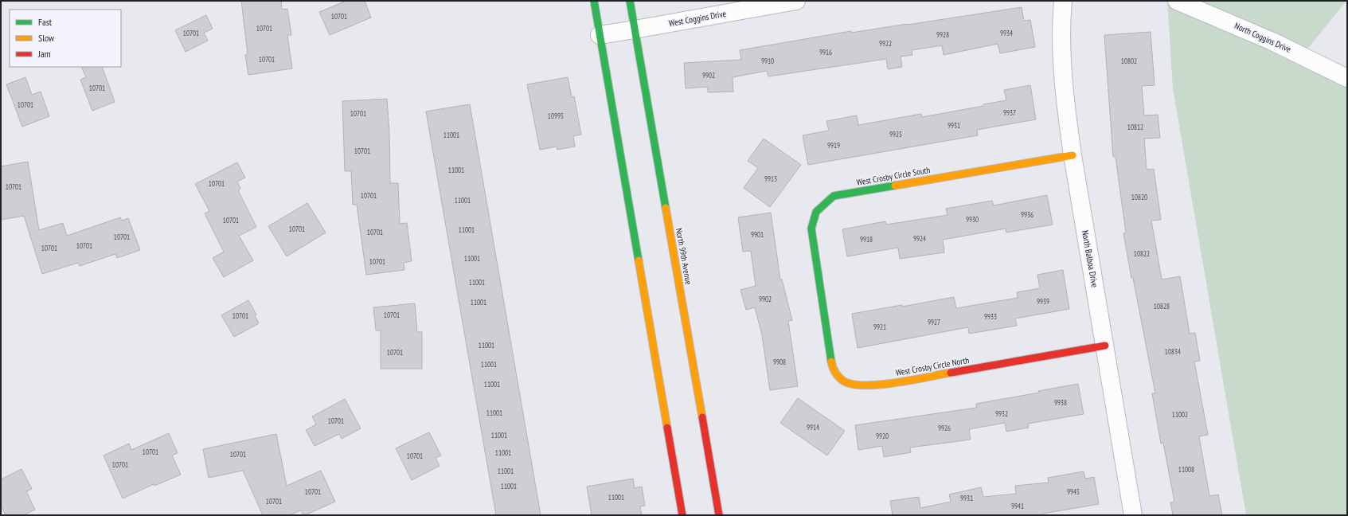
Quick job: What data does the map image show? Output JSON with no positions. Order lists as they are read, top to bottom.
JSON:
{
  "streets": {
    "main road": ["West Crosby Circle South", "North 99th Avenue", "West Crosby Circle North"],
    "street": ["West Coggins Drive", "North Coggins Drive", "North Balboa Drive"]
  },
  "crossings": [
    ["West Coggins Drive", "North 99th Avenue"],
    ["West Crosby Circle South", "North Balboa Drive"],
    ["West Crosby Circle South", "West Crosby Circle North"],
    ["North Balboa Drive", "West Crosby Circle North"]
  ],
  "house_numbers": [
    "10701",
    "10701",
    "10701",
    "9934",
    "9928",
    "9922",
    "9916",
    "10701",
    "9910",
    "10802",
    "9902",
    "10701",
    "10701",
    "9937",
    "10701",
    "10995",
    "9931",
    "10812",
    "9925",
    "11001",
    "9919",
    "10701",
    "11001",
    "9913",
    "10701",
    "10701",
    "10701",
    "10820",
    "11001",
    "9936",
    "9930",
    "10701",
    "10701",
    "11001",
    "10701",
    "9901",
    "10701",
    "9924",
    "9918",
    "10701",
    "10701",
    "10822",
    "11001",
    "10701",
    "11001",
    "9902",
    "9939",
    "11001",
    "10828",
    "10701",
    "10701",
    "9933",
    "9927",
    "9921",
    "11001",
    "10834",
    "10701",
    "9908",
    "11001",
    "11001",
    "9938",
    "11001",
    "9932",
    "11002",
    "10701",
    "9914",
    "9926",
    "11001",
    "9920",
    "10701",
    "11001",
    "10701",
    "10701",
    "10701",
    "11008",
    "11001",
    "11001",
    "10701",
    "9945",
    "11001",
    "9931",
    "10701",
    "9941"
  ],
  "legend": ["Fast", "Slow", "Jam"]
}
